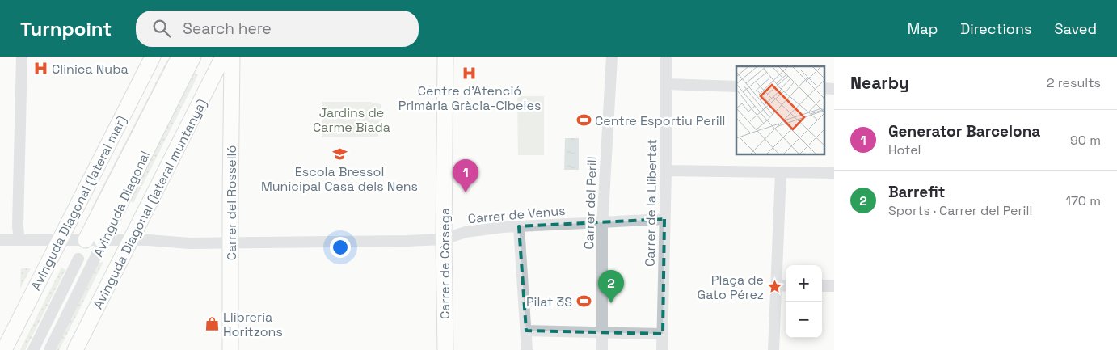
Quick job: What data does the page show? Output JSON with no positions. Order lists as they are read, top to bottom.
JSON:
{
  "streets": {
    "street": [
      "Avinguda Diagonal (lateral mar)",
      "Carrer del Rosselló",
      "Carrer del Perill",
      "Carrer de la Llibertat",
      "Avinguda Diagonal",
      "Avinguda Diagonal (lateral muntanya)",
      "Carrer de Venus",
      "Carrer de Còrsega"
    ]
  },
  "crossings": [
    ["Avinguda Diagonal (lateral mar)", "Carrer de Venus"],
    ["Carrer del Rosselló", "Carrer de Venus"],
    ["Carrer del Perill", "Carrer de Venus"],
    ["Carrer de la Llibertat", "Carrer de Venus"],
    ["Avinguda Diagonal", "Carrer de Venus"],
    ["Avinguda Diagonal (lateral muntanya)", "Carrer de Venus"],
    ["Carrer de Venus", "Carrer de Còrsega"]
  ],
  "parks": ["Jardins de Carme Biada"],
  "places": {
    "hospital": ["Clinica Nuba", "Centre d'Atenció Primària Gràcia-Cibeles"],
    "sports": ["Centre Esportiu Perill", "Pilat 3S"],
    "school or university": ["Escola Bressol Municipal Casa dels Nens"],
    "place": ["Plaça de Gato Pérez"],
    "shop": ["Llibreria Horitzons"]
  },
  "page": {
    "header": "Turnpoint",
    "search": "Search here",
    "nav": ["Map", "Directions", "Saved"],
    "heading": ["Nearby", "2 results"],
    "list": [
      {
        "mark": "1",
        "name": "Generator Barcelona",
        "note": "Hotel",
        "value": "90 m"
      },
      {
        "mark": "2",
        "name": "Barrefit",
        "note": "Sports · Carrer del Perill",
        "value": "170 m"
      }
    ],
    "pins": ["1", "2"],
    "map_buttons": ["+", "−"]
  }
}
